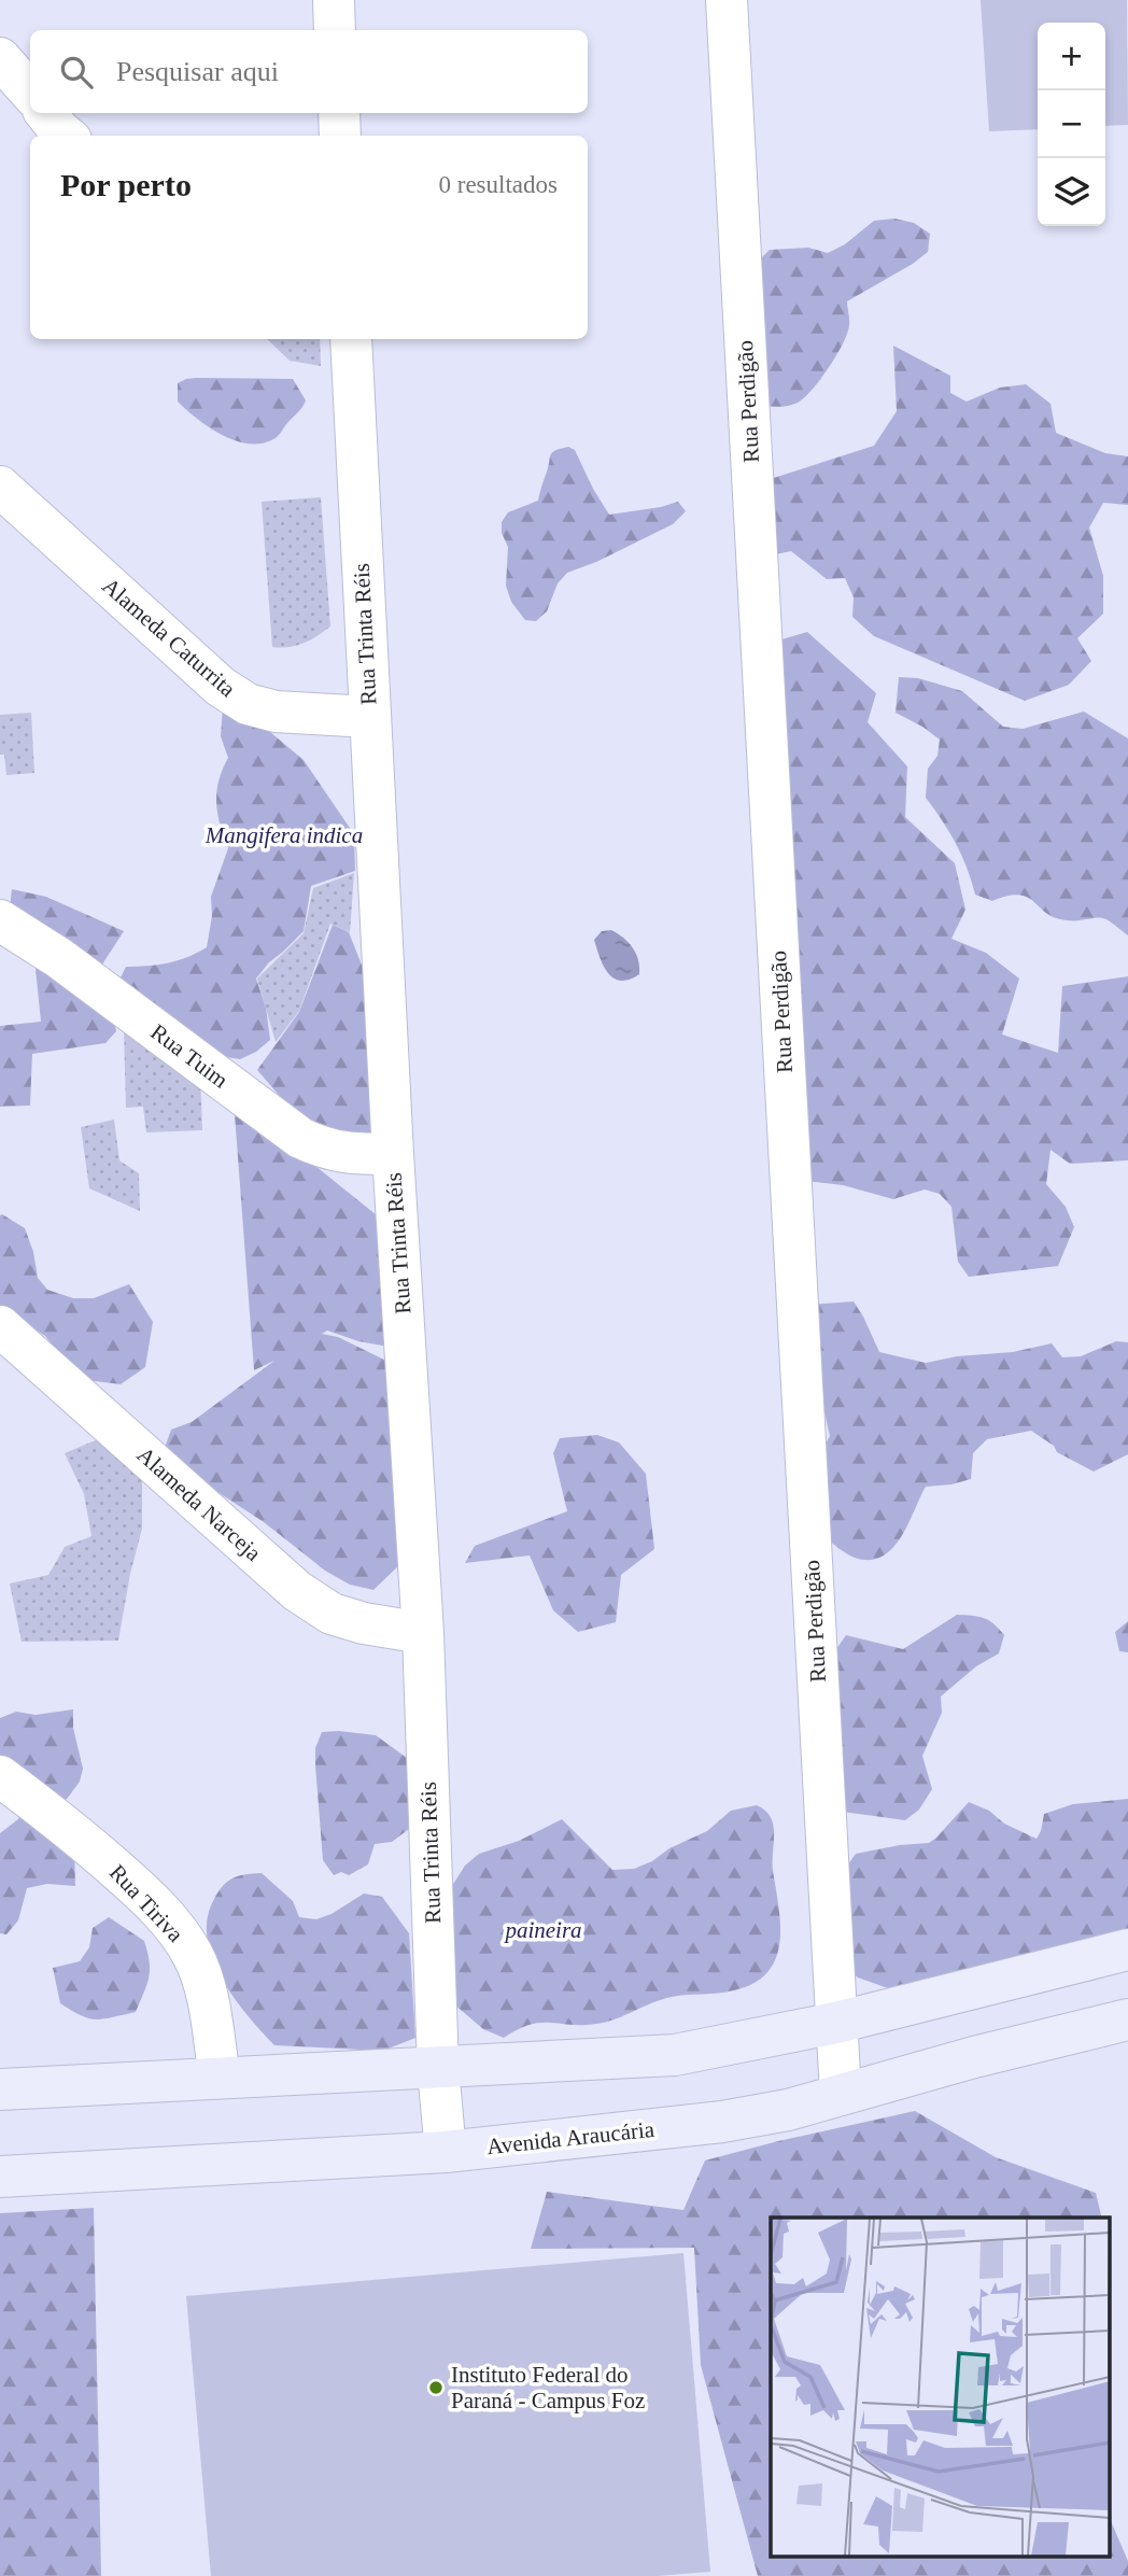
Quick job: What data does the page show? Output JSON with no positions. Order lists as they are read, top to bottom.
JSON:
{
  "streets": {
    "street": [
      "Rua Perdigão",
      "Rua Trinta Réis",
      "Alameda Caturrita",
      "Rua Tuim",
      "Alameda Narceja",
      "Rua Tiriva",
      "Avenida Araucária"
    ]
  },
  "crossings": [
    ["Rua Perdigão", "Avenida Araucária"],
    ["Rua Trinta Réis", "Alameda Caturrita"],
    ["Rua Trinta Réis", "Rua Tuim"],
    ["Rua Trinta Réis", "Alameda Narceja"],
    ["Rua Trinta Réis", "Avenida Araucária"]
  ],
  "parks": ["Mangifera indica", "paineira"],
  "places": ["Instituto Federal do Paraná - Campus Foz"],
  "page": {
    "map_buttons": ["+", "−"],
    "search": "Pesquisar aqui",
    "heading": ["Por perto", "0 resultados"]
  }
}
